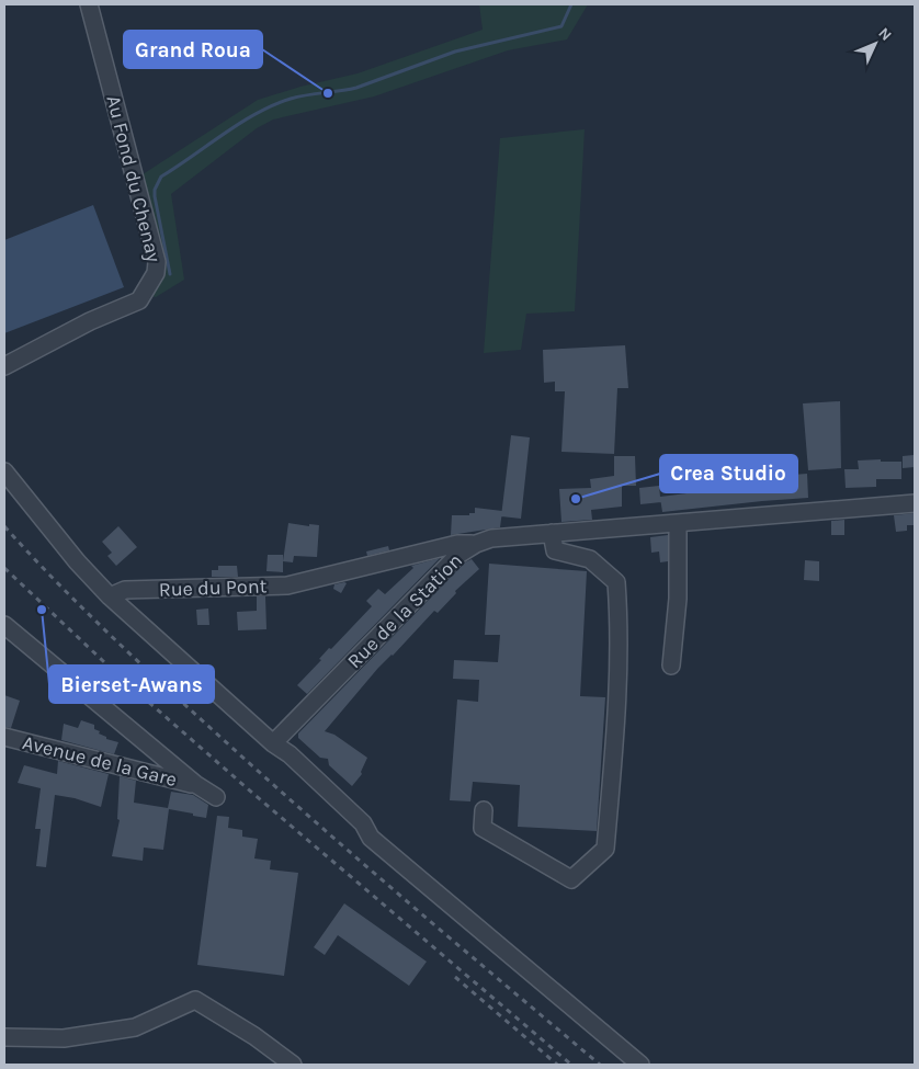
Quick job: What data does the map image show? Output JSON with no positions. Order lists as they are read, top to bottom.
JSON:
{
  "streets": {
    "street": [
      "Au Fond du Chenay",
      "Rue du Pont",
      "Rue de la Station",
      "Avenue de la Gare"
    ]
  },
  "crossings": [
    ["Rue du Pont", "Rue de la Station"]
  ],
  "places": ["Grand Roua", "Crea Studio", "Bierset-Awans"],
  "north": "top right"
}
